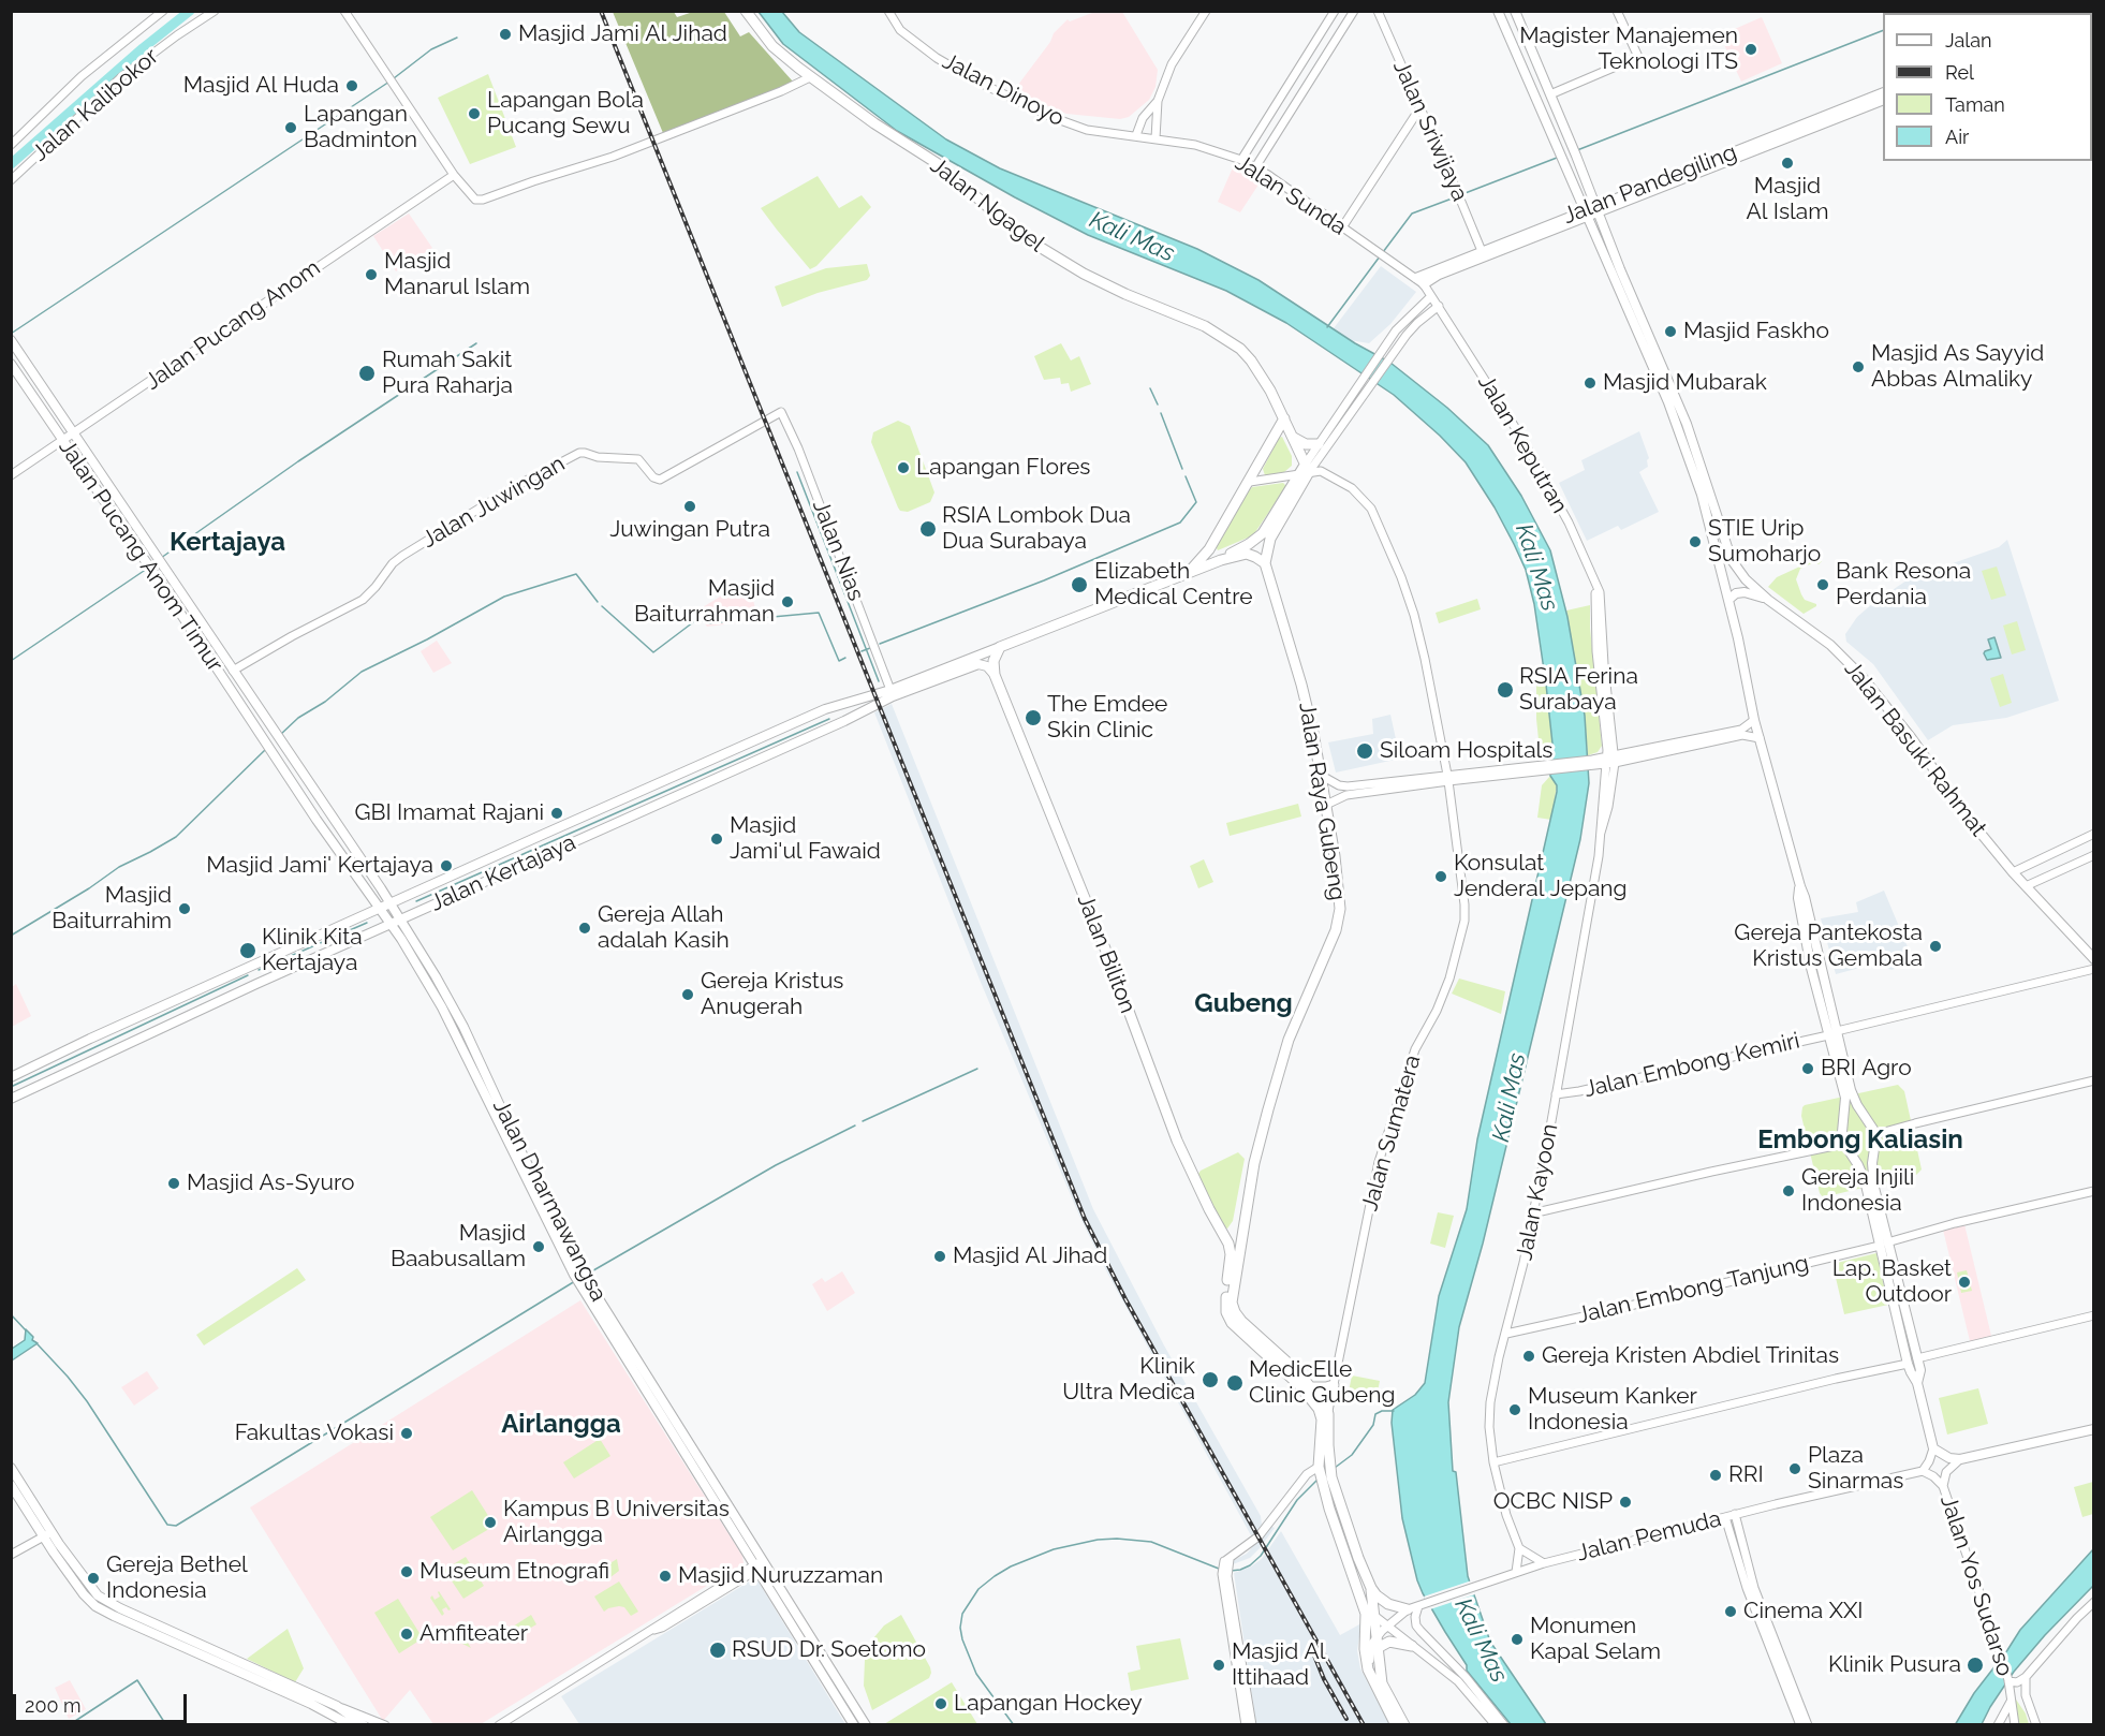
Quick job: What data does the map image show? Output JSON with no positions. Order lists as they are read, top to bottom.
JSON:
{
  "streets": {
    "highway": [
      "Jalan Ngagel",
      "Jalan Raya Gubeng",
      "Jalan Biliton",
      "Jalan Sumatera"
    ],
    "main road": [
      "Jalan Pandegiling",
      "Jalan Pucang Anom Timur",
      "Jalan Basuki Rahmat",
      "Jalan Kertajaya",
      "Jalan Dharmawangsa"
    ],
    "street": [
      "Jalan Dinoyo",
      "Jalan Kalibokor",
      "Jalan Sriwijaya",
      "Jalan Sunda",
      "Jalan Pucang Anom",
      "Jalan Keputran",
      "Jalan Juwingan",
      "Jalan Nias",
      "Jalan Embong Kemiri",
      "Jalan Kayoon",
      "Jalan Embong Tanjung",
      "Jalan Pemuda",
      "Jalan Yos Sudarso"
    ]
  },
  "crossings": [
    ["Jalan Dinoyo", "Jalan Sunda"],
    ["Jalan Sriwijaya", "Jalan Pandegiling"],
    ["Jalan Pandegiling", "Jalan Sunda"],
    ["Jalan Pandegiling", "Jalan Basuki Rahmat"],
    ["Jalan Sunda", "Jalan Keputran"],
    ["Jalan Ngagel", "Jalan Sumatera"],
    ["Jalan Pucang Anom", "Jalan Pucang Anom Timur"],
    ["Jalan Keputran", "Jalan Kayoon"],
    ["Jalan Juwingan", "Jalan Nias"],
    ["Jalan Juwingan", "Jalan Pucang Anom Timur"],
    ["Jalan Nias", "Jalan Kertajaya"],
    ["Jalan Pucang Anom Timur", "Jalan Dharmawangsa"],
    ["Jalan Raya Gubeng", "Jalan Sumatera"],
    ["Jalan Kertajaya", "Jalan Biliton"],
    ["Jalan Kertajaya", "Jalan Dharmawangsa"],
    ["Jalan Biliton", "Jalan Sumatera"],
    ["Jalan Embong Kemiri", "Jalan Kayoon"],
    ["Jalan Kayoon", "Jalan Embong Tanjung"],
    ["Jalan Kayoon", "Jalan Pemuda"]
  ],
  "districts": [
    "Kertajaya",
    "Gubeng",
    "Embong Kaliasin",
    "Airlangga"
  ],
  "water": ["Kali Mas"],
  "places": [
    "Masjid Jami Al Jihad",
    "Magister Manajemen Teknologi ITS",
    "Masjid Al Huda",
    "Lapangan Bola Pucang Sewu",
    "Lapangan Badminton",
    "Masjid Al Islam",
    "Masjid Manarul Islam",
    "Masjid Faskho",
    "Masjid As Sayyid Abbas Almaliky",
    "Rumah Sakit Pura Raharja",
    "Masjid Mubarak",
    "Lapangan Flores",
    "Juwingan Putra",
    "RSIA Lombok Dua Dua Surabaya",
    "STIE Urip Sumoharjo",
    "Elizabeth Medical Centre",
    "Bank Resona Perdania",
    "Masjid Baiturrahman",
    "RSIA Ferina Surabaya",
    "The Emdee Skin Clinic",
    "Siloam Hospitals",
    "GBI Imamat Rajani",
    "Masjid Jami'ul Fawaid",
    "Masjid Jami' Kertajaya",
    "Konsulat Jenderal Jepang",
    "Masjid Baiturrahim",
    "Gereja Allah adalah Kasih",
    "Gereja Pantekosta Kristus Gembala",
    "Klinik Kita Kertajaya",
    "Gereja Kristus Anugerah",
    "BRI Agro",
    "Masjid As-Syuro",
    "Gereja Injili Indonesia",
    "Masjid Baabusallam",
    "Masjid Al Jihad",
    "Lap. Basket Outdoor",
    "Gereja Kristen Abdiel Trinitas",
    "Klinik Ultra Medica",
    "MedicElle Clinic Gubeng",
    "Museum Kanker Indonesia",
    "Fakultas Vokasi",
    "Plaza Sinarmas",
    "RRI",
    "OCBC NISP",
    "Kampus B Universitas Airlangga",
    "Museum Etnografi",
    "Masjid Nuruzzaman",
    "Gereja Bethel Indonesia",
    "Cinema XXI",
    "Amfiteater",
    "Monumen Kapal Selam",
    "RSUD Dr. Soetomo",
    "Masjid Al Ittihaad",
    "Klinik Pusura",
    "Lapangan Hockey"
  ],
  "legend": [
    "Jalan",
    "Rel",
    "Taman",
    "Air"
  ],
  "scale_bar": "200 m"
}
